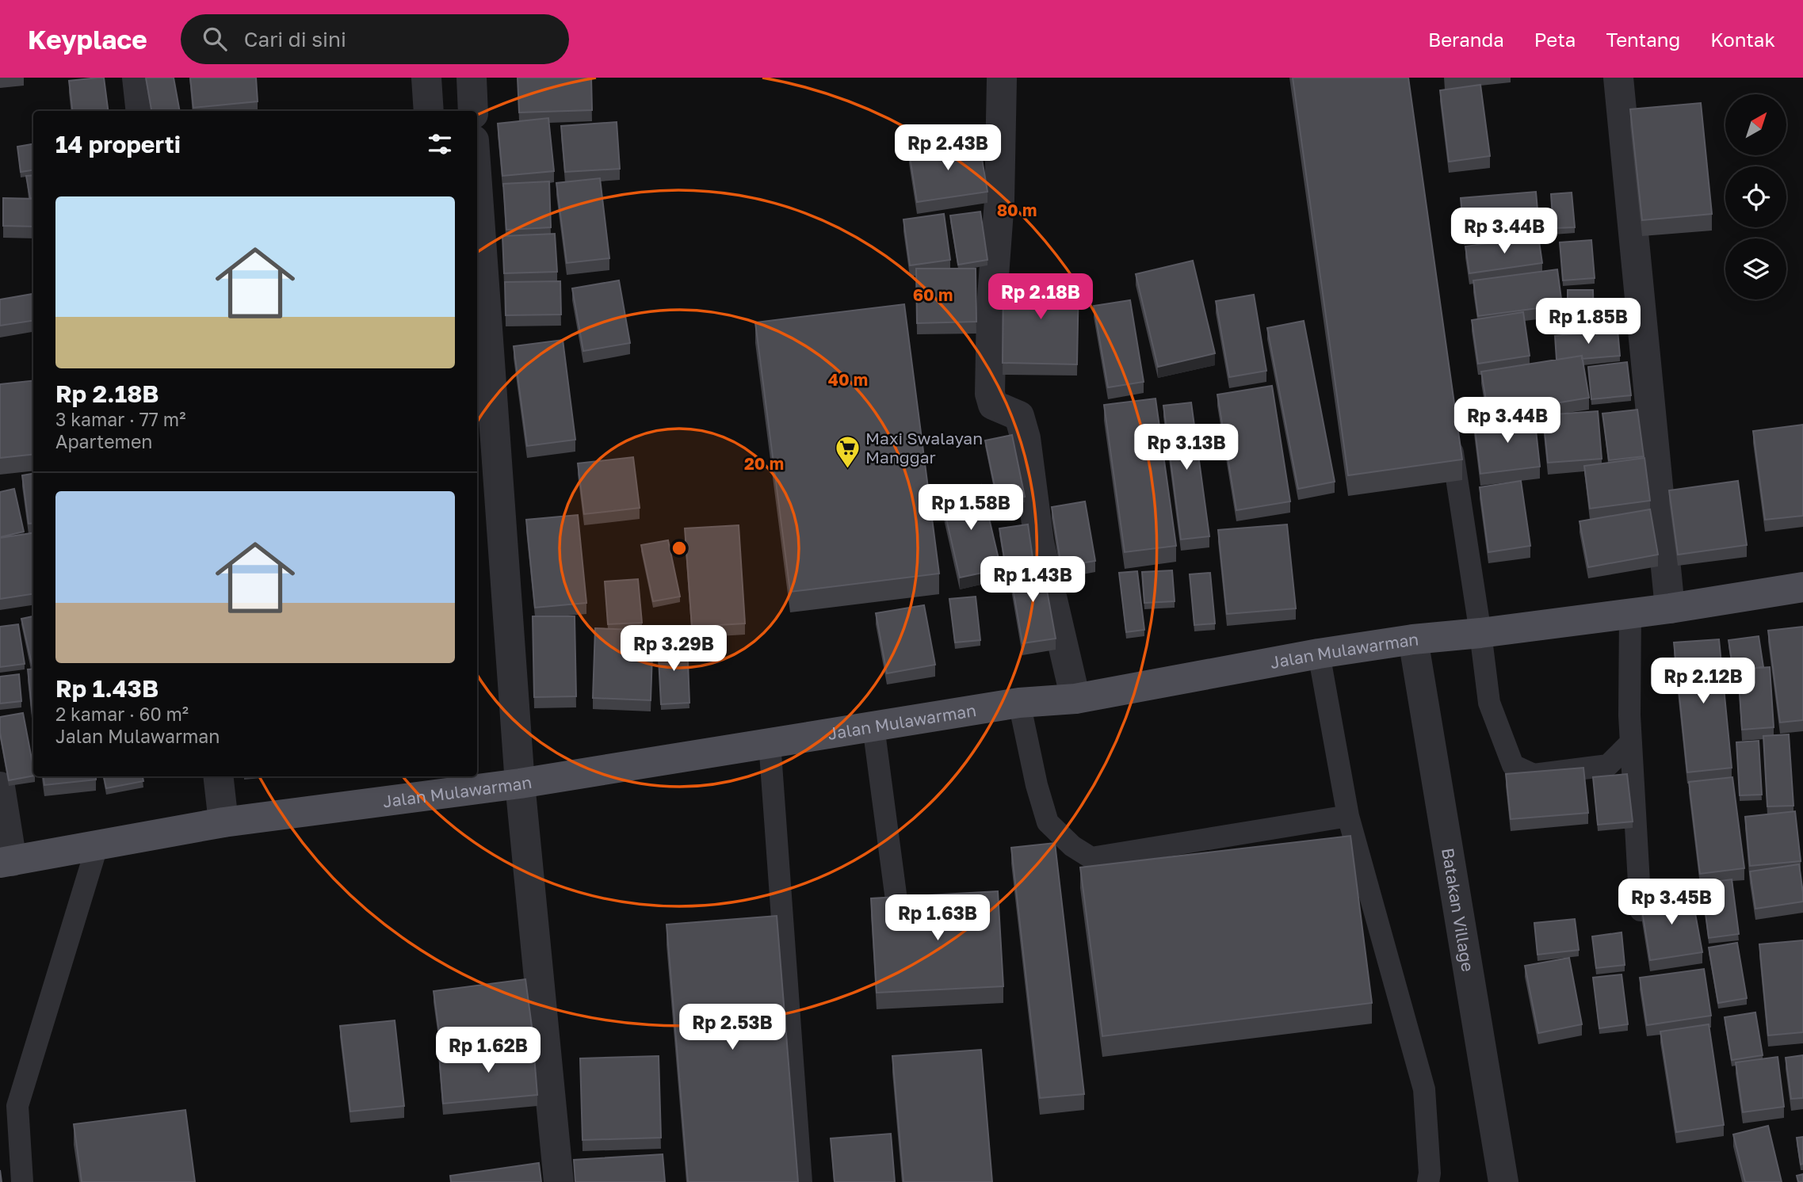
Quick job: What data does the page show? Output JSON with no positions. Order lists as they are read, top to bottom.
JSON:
{
  "streets": {
    "main road": ["Jalan Mulawarman"],
    "street": ["Batakan Village"]
  },
  "crossings": [
    ["Jalan Mulawarman", "Batakan Village"]
  ],
  "places": {
    "supermarket": ["Maxi Swalayan Manggar"]
  },
  "north": "top right",
  "page": {
    "header": "Keyplace",
    "search": "Cari di sini",
    "nav": [
      "Beranda",
      "Peta",
      "Tentang",
      "Kontak"
    ],
    "heading": "14 properti",
    "price": [
      "Rp 2.43B",
      "Rp 3.44B",
      "Rp 2.18B",
      "Rp 1.85B",
      "Rp 3.44B",
      "Rp 3.13B",
      "Rp 1.58B",
      "Rp 1.43B",
      "Rp 3.29B",
      "Rp 2.12B",
      "Rp 3.45B",
      "Rp 1.63B",
      "Rp 2.53B",
      "Rp 1.62B"
    ],
    "list": [
      {
        "name": "Rp 2.18B",
        "note": "3 kamar · 77 m² · Apartemen"
      },
      {
        "name": "Rp 1.43B",
        "note": "2 kamar · 60 m² · Jalan Mulawarman"
      }
    ]
  },
  "rings": [
    "80 m",
    "60 m",
    "40 m",
    "20 m"
  ]
}
